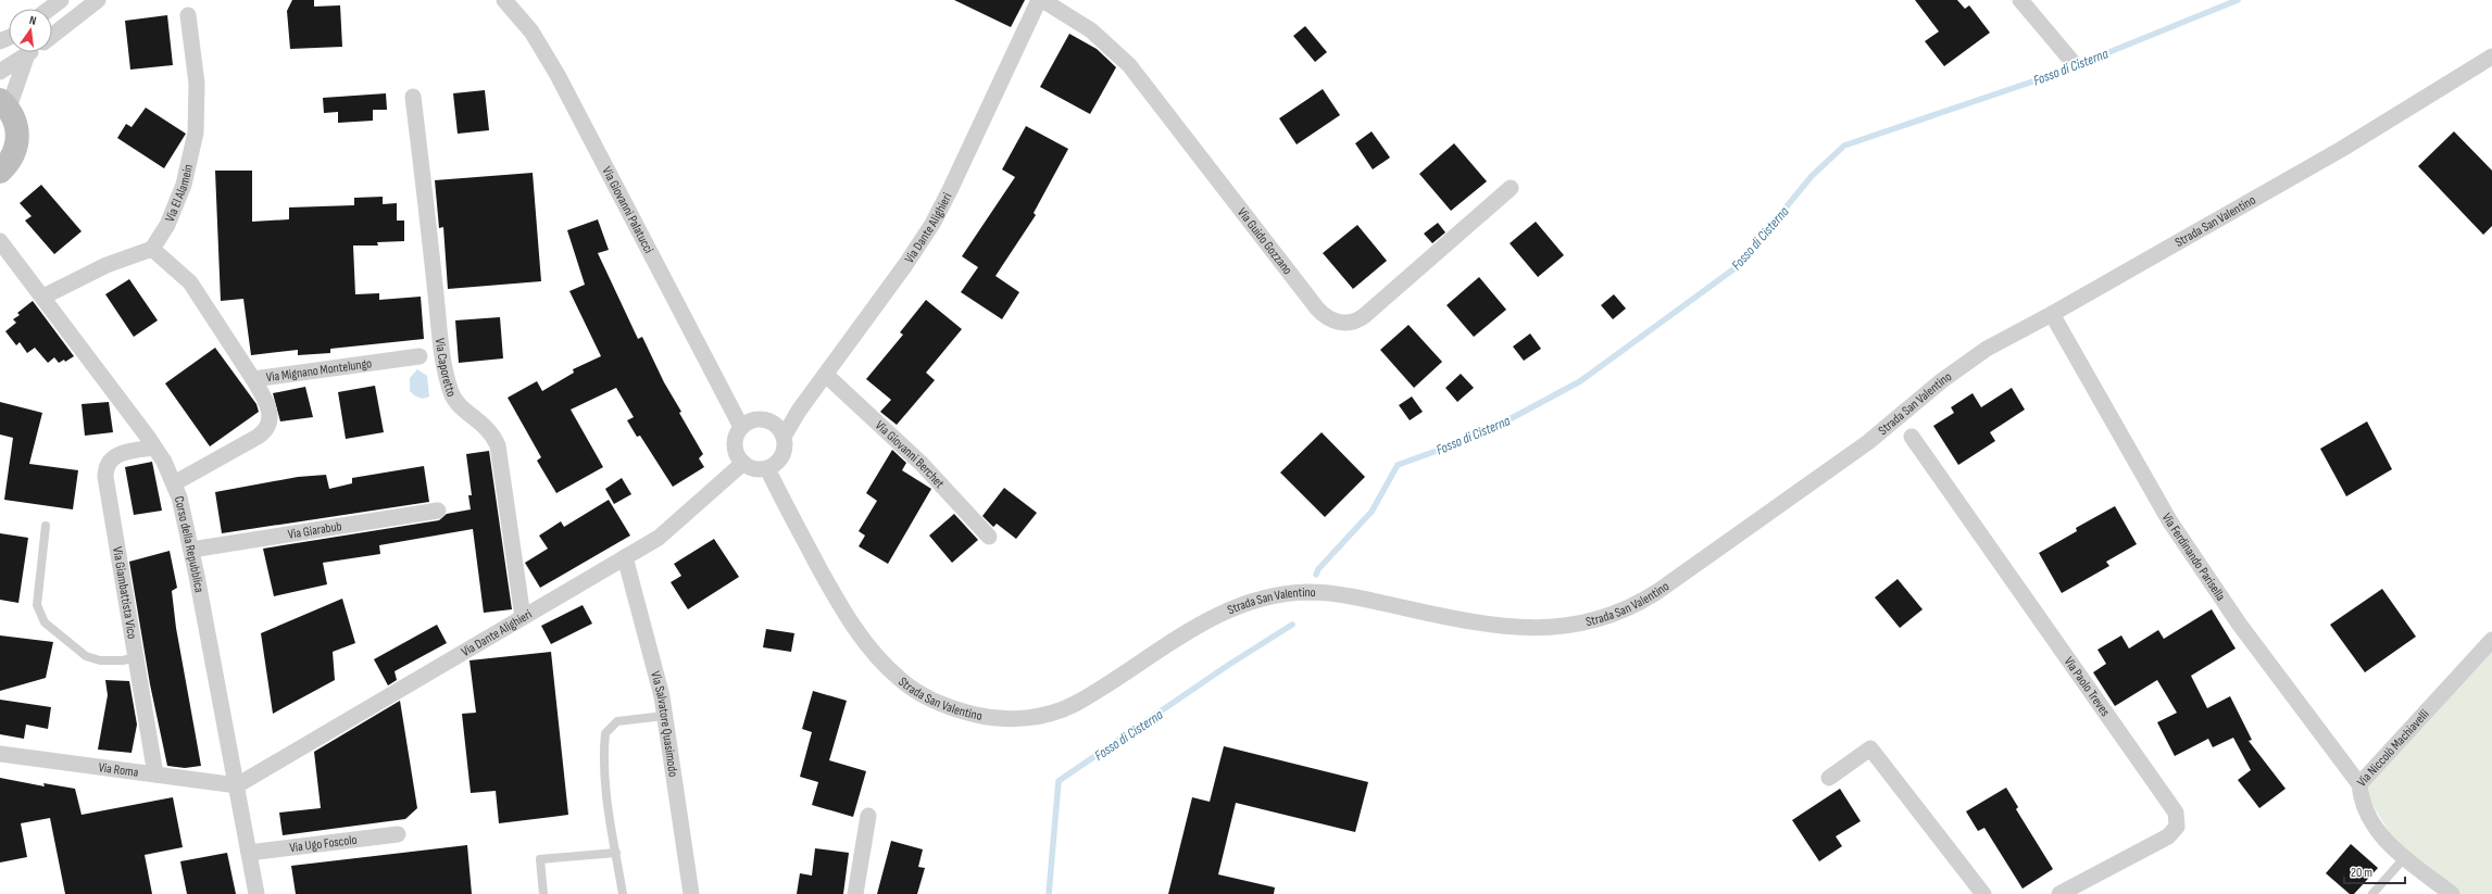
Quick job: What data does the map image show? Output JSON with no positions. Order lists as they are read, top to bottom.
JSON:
{
  "streets": {
    "street": [
      "Via El Alamein",
      "Via Giovanni Palatucci",
      "Strada San Valentino",
      "Via Dante Alighieri",
      "Via Guido Gozzano",
      "Via Caporetto",
      "Via Mignano Montelungo",
      "Via Giovanni Berchet",
      "Via Giarabub",
      "Corso della Repubblica",
      "Via Ferdinando Parisella",
      "Via Giambattista Vico",
      "Via Paolo Treves",
      "Via Salvatore Quasimodo",
      "Via Niccolò Machiavelli",
      "Via Roma",
      "Via Ugo Foscolo"
    ]
  },
  "crossings": [
    ["Via El Alamein", "Via Mignano Montelungo"],
    ["Via Giovanni Palatucci", "Strada San Valentino"],
    ["Via Giovanni Palatucci", "Via Dante Alighieri"],
    ["Strada San Valentino", "Via Dante Alighieri"],
    ["Strada San Valentino", "Via Ferdinando Parisella"],
    ["Via Dante Alighieri", "Via Guido Gozzano"],
    ["Via Dante Alighieri", "Via Caporetto"],
    ["Via Dante Alighieri", "Via Giovanni Berchet"],
    ["Via Dante Alighieri", "Corso della Repubblica"],
    ["Via Dante Alighieri", "Via Salvatore Quasimodo"],
    ["Via Dante Alighieri", "Via Roma"],
    ["Via Giarabub", "Corso della Repubblica"],
    ["Corso della Repubblica", "Via Giambattista Vico"],
    ["Corso della Repubblica", "Via Roma"],
    ["Corso della Repubblica", "Via Ugo Foscolo"],
    ["Via Ferdinando Parisella", "Via Niccolò Machiavelli"],
    ["Via Giambattista Vico", "Via Roma"]
  ],
  "water": ["Fosso di Cisterna"],
  "scale_bar": "20 m",
  "north": "top"
}
